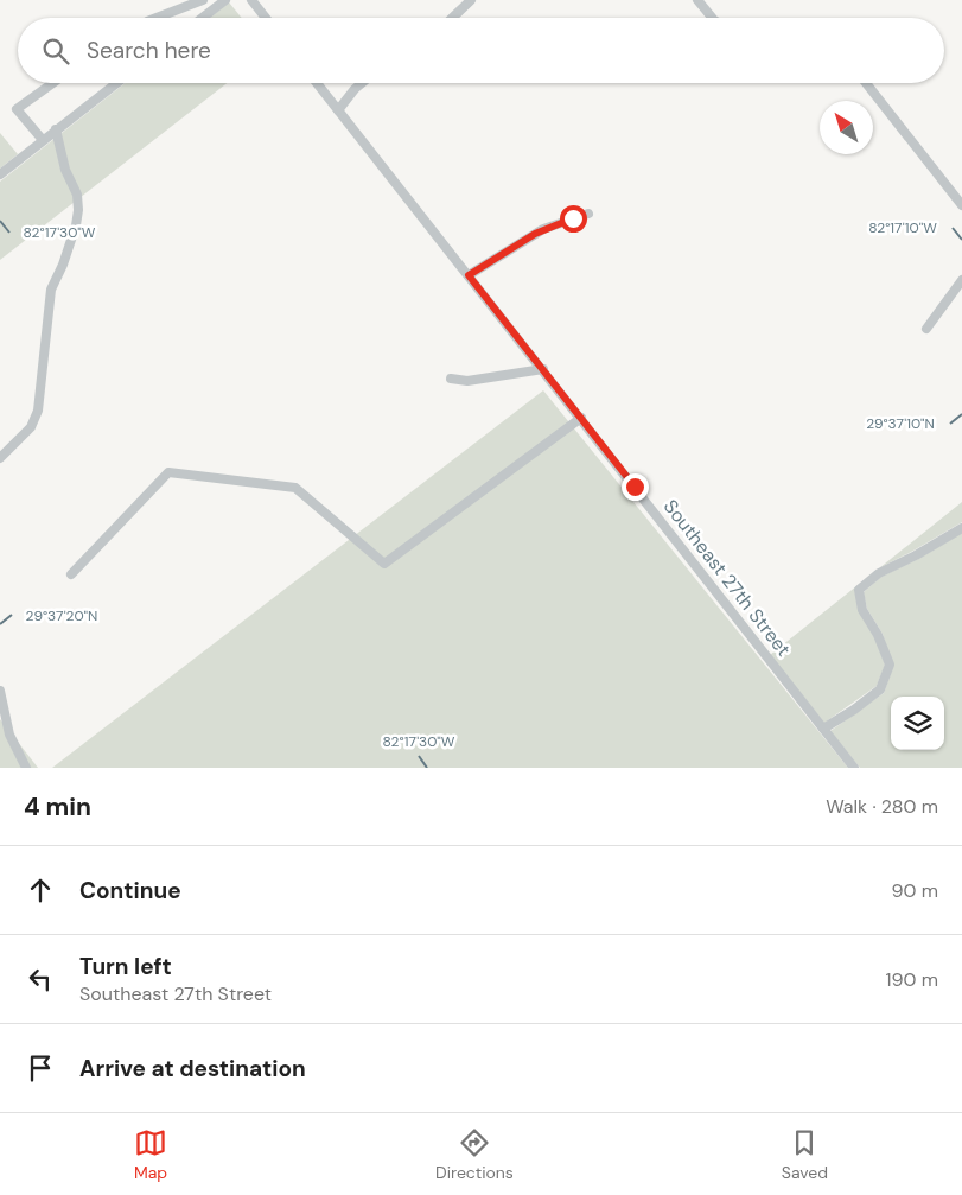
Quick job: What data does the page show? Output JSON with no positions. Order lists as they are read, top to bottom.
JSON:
{
  "streets": {
    "street": ["Southeast 27th Street"]
  },
  "north": "top left",
  "page": {
    "search": "Search here",
    "heading": ["4 min", "Walk · 280 m"],
    "list": [
      ["Continue", "90 m"],
      ["Turn left", "Southeast 27th Street", "190 m"],
      "Arrive at destination"
    ],
    "nav": ["Map", "Directions", "Saved"]
  },
  "coordinates": [
    "82°17'10\"W",
    "82°17'30\"W",
    "29°37'10\"N",
    "29°37'20\"N"
  ]
}
